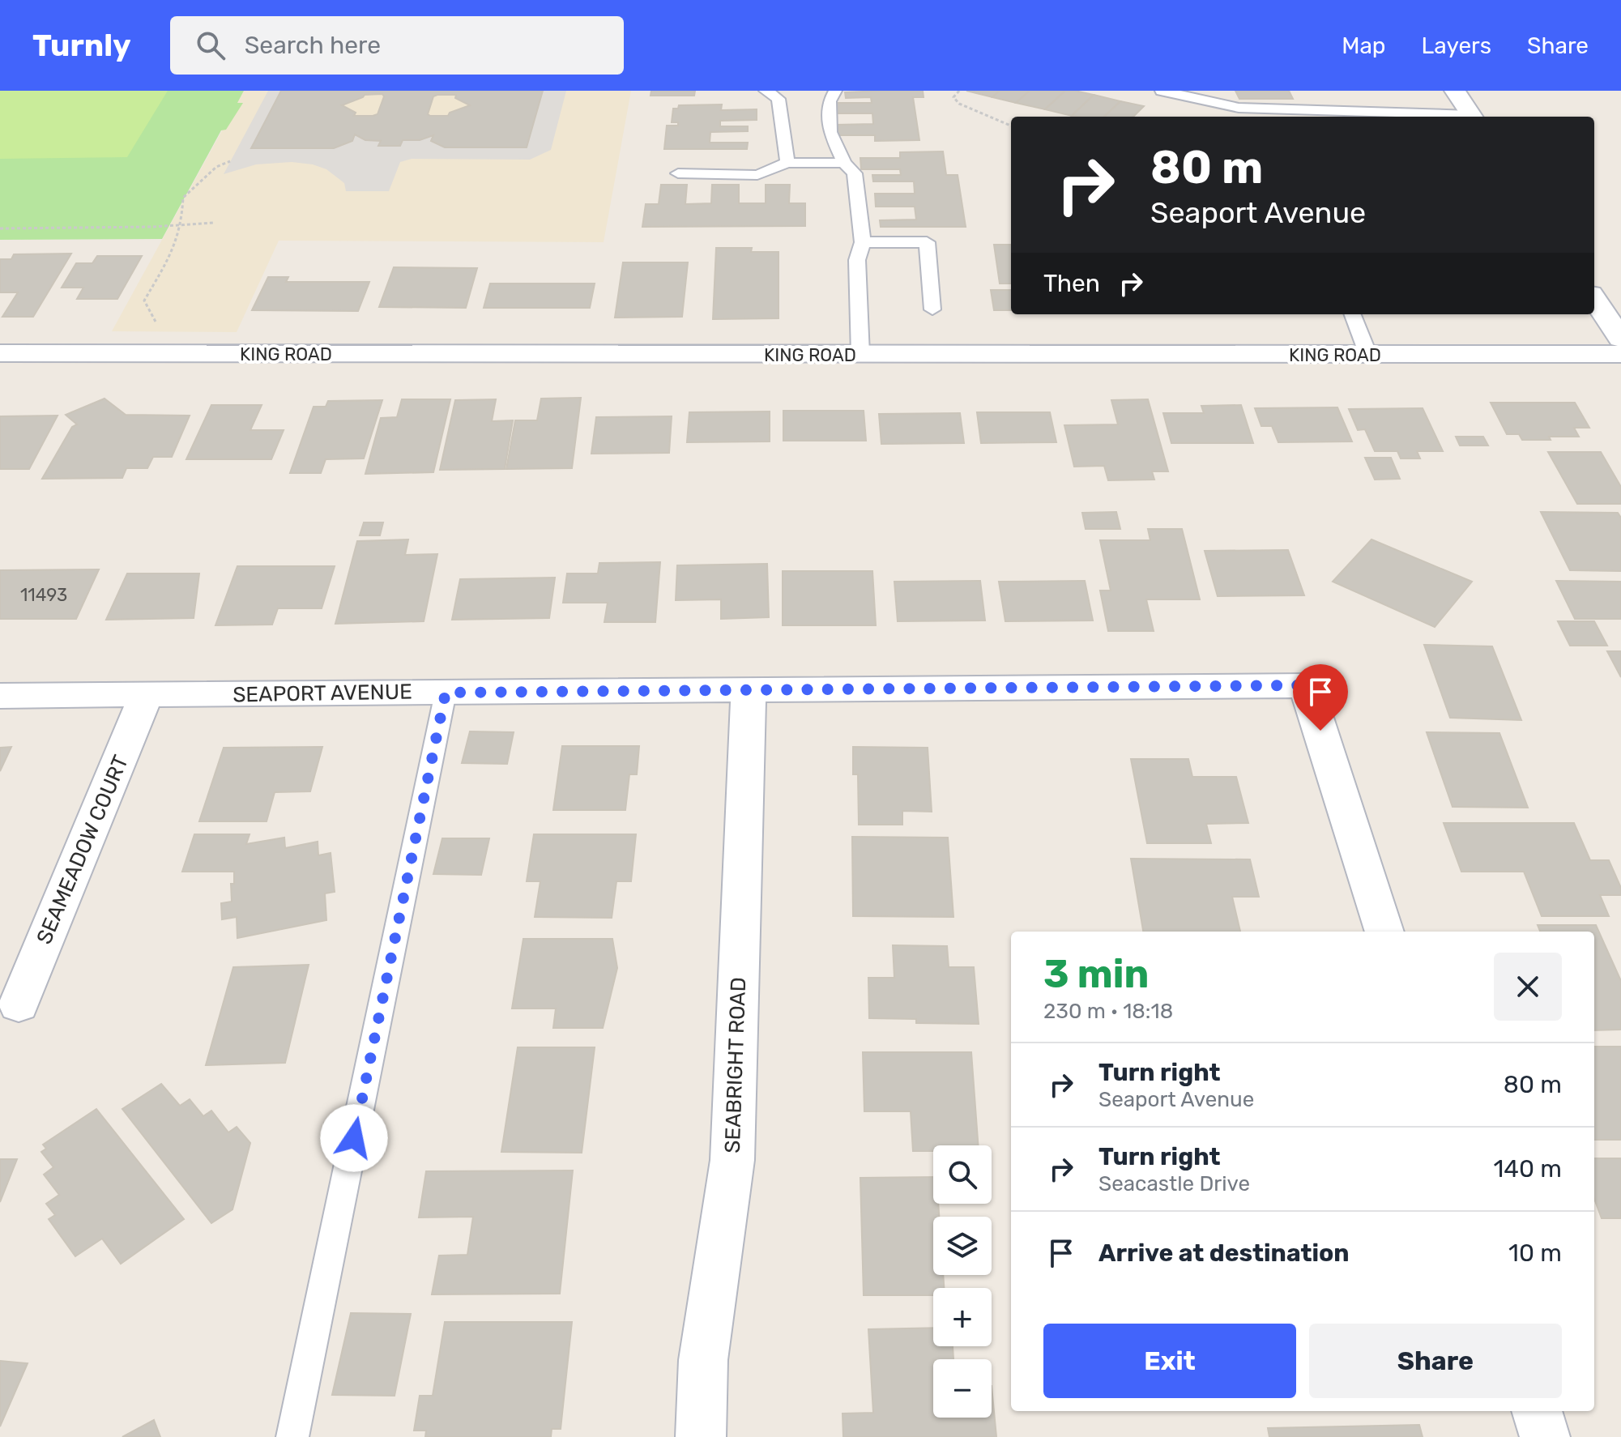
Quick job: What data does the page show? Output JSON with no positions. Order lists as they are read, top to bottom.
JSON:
{
  "streets": {
    "street": [
      "KING ROAD",
      "SEAPORT AVENUE",
      "SEAMEADOW COURT",
      "SEABRIGHT ROAD"
    ]
  },
  "crossings": [
    ["SEAPORT AVENUE", "SEAMEADOW COURT"],
    ["SEAPORT AVENUE", "SEABRIGHT ROAD"]
  ],
  "house_numbers": ["11493"],
  "page": {
    "header": "Turnly",
    "search": "Search here",
    "nav": ["Map", "Layers", "Share"],
    "turn": ["80 m", "Seaport Avenue"],
    "then": "Then",
    "heading": ["3 min", "230 m · 18:18"],
    "list": [
      {
        "name": "Turn right",
        "note": "Seaport Avenue",
        "value": "80 m"
      },
      {
        "name": "Turn right",
        "note": "Seacastle Drive",
        "value": "140 m"
      },
      {
        "name": "Arrive at destination",
        "value": "10 m"
      }
    ],
    "map_buttons": ["+", "−"],
    "buttons": ["Exit", "Share"]
  }
}
